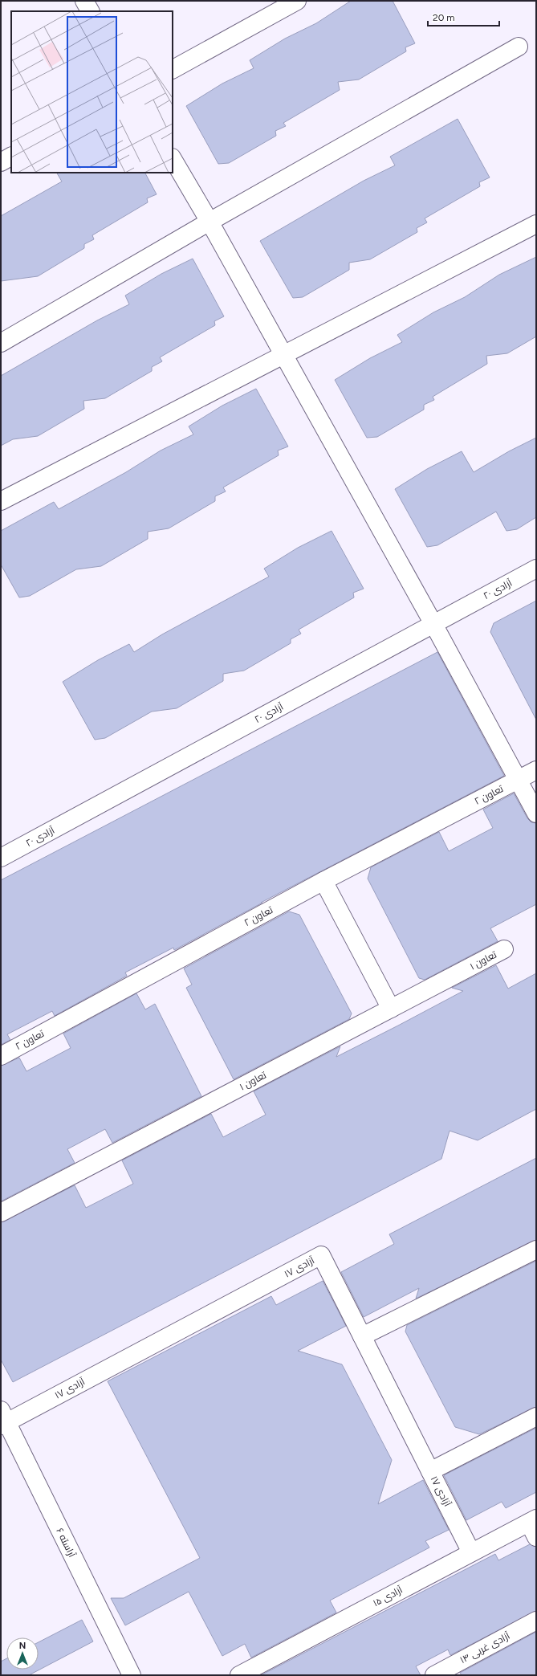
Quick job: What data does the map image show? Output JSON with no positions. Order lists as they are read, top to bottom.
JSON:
{
  "streets": {
    "street": [
      "آزادی ۲۰",
      "تعاون ۲",
      "تعاون ۱",
      "آزادی ۱۷",
      "آراسته ۶",
      "آزادی ۱۵",
      "آزادی غربی ۱۴"
    ]
  },
  "crossings": [
    ["آزادی ۱۷", "آراسته ۶"],
    ["آزادی ۱۷", "آزادی ۱۵"]
  ],
  "scale_bar": "20 m",
  "north": "top"
}
